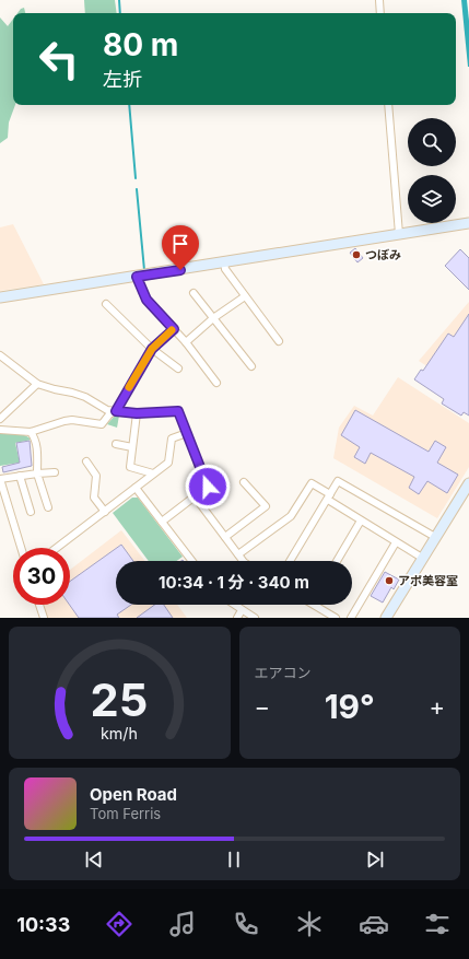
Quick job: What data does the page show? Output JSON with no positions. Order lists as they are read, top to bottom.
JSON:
{
  "places": ["つぼみ", "アポ美容室"],
  "page": {
    "turn": ["80 m", "左折"],
    "limit": "30",
    "trip": "10:34 · 1 分 · 340 m",
    "tile": "エアコン",
    "heat": ["−", "19°", "+"],
    "song": ["Open Road", "Tom Ferris"],
    "tabs": "10:33",
    "gauge": ["25", "km/h"]
  }
}
